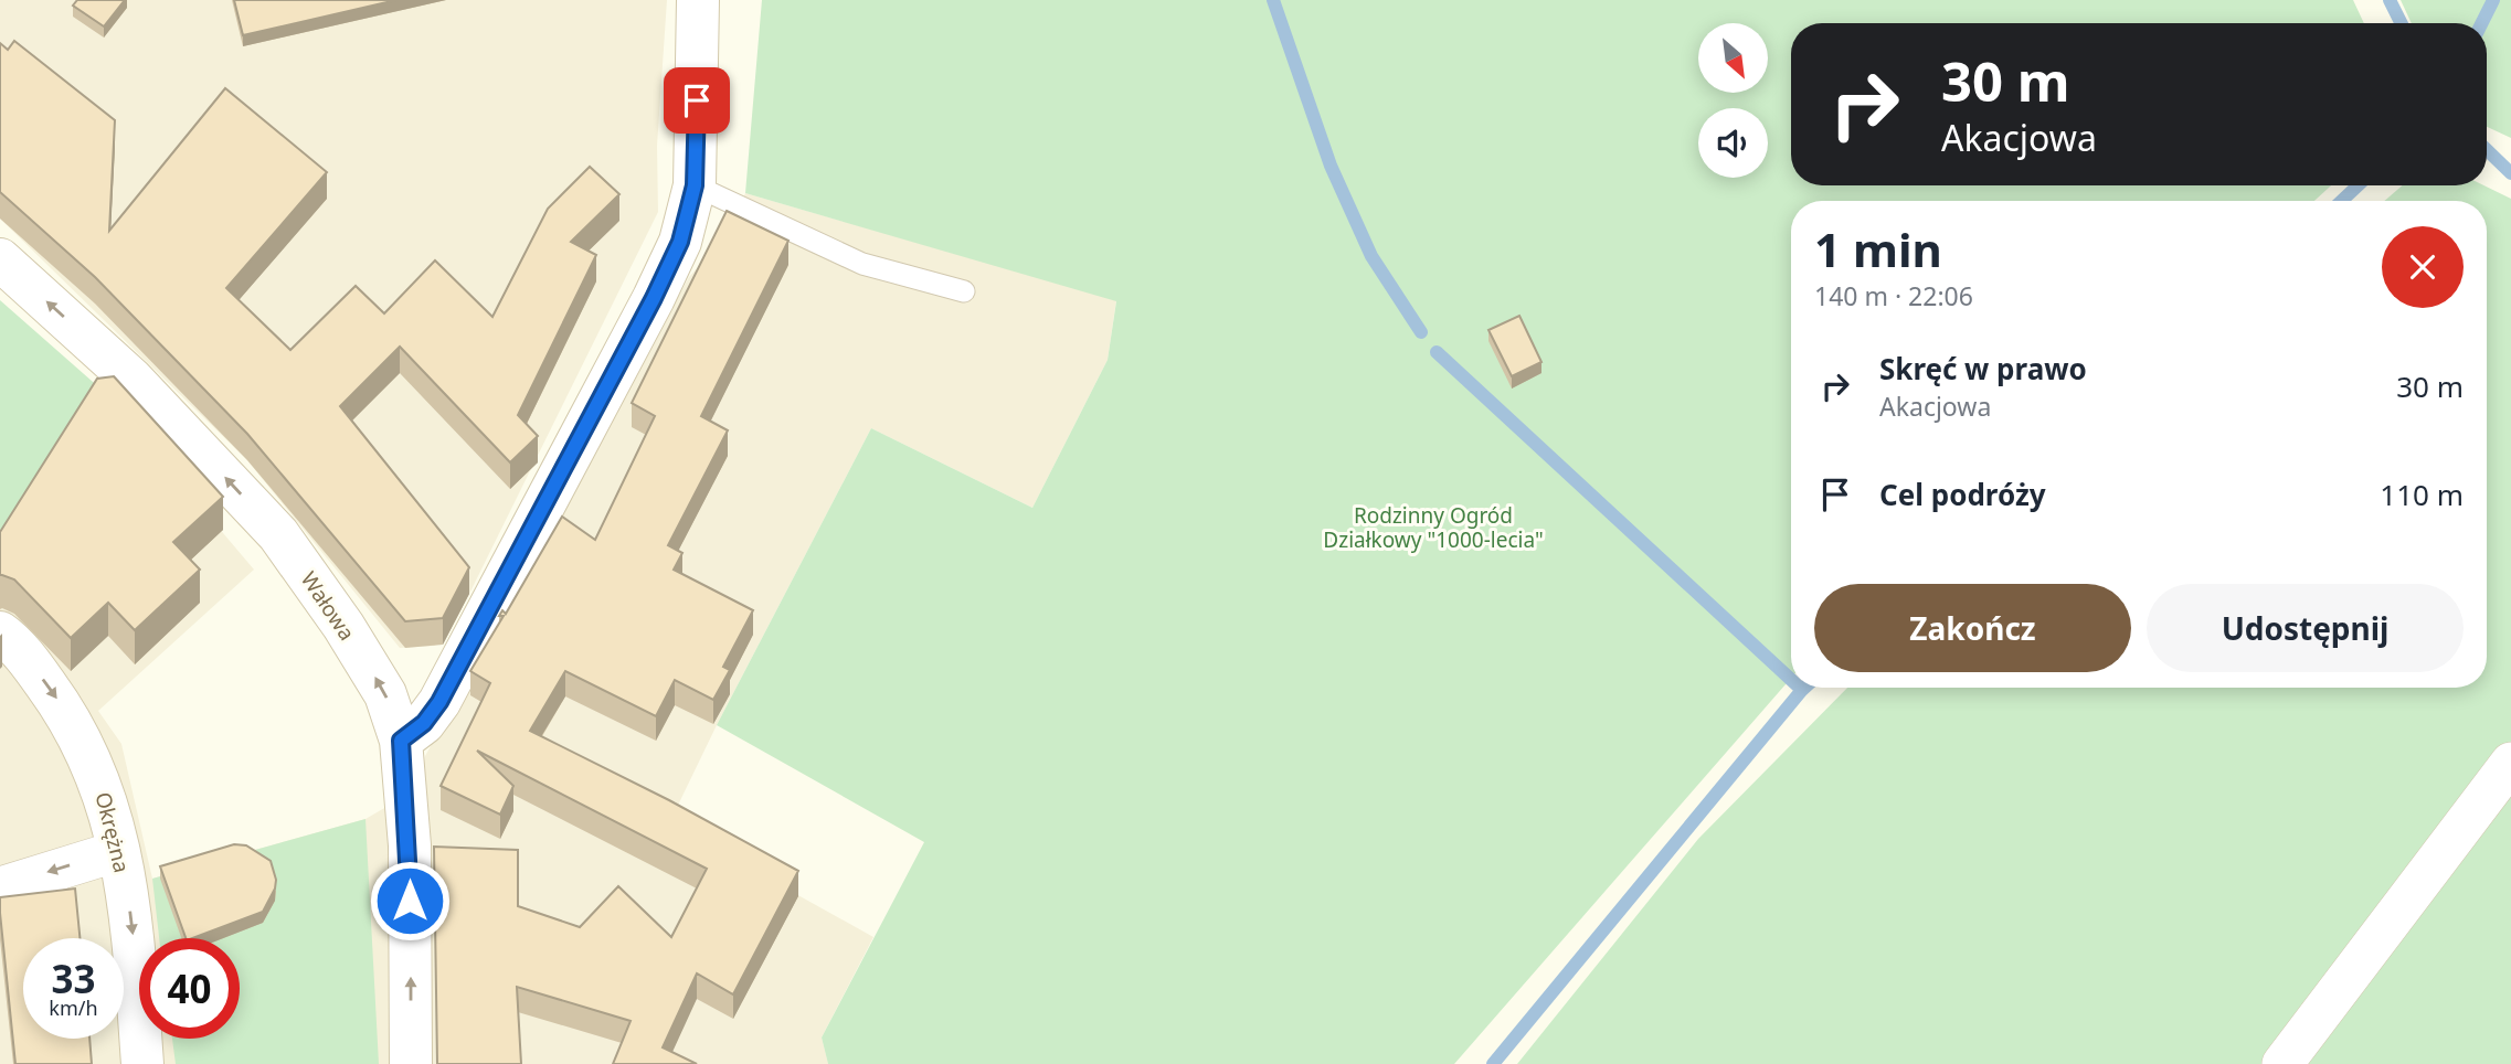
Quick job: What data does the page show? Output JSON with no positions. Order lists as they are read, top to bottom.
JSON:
{
  "streets": {
    "street": ["Wałowa", "Okrężna"]
  },
  "one_way": ["Wałowa", "Okrężna"],
  "parks": ["Rodzinny Ogród Działkowy \"1000-lecia\""],
  "north": "bottom right",
  "page": {
    "turn": ["30 m", "Akacjowa"],
    "heading": ["1 min", "140 m · 22:06"],
    "list": [
      {
        "name": "Skręć w prawo",
        "note": "Akacjowa",
        "value": "30 m"
      },
      {
        "name": "Cel podróży",
        "value": "110 m"
      }
    ],
    "buttons": ["Zakończ", "Udostępnij"],
    "speed": "33 km/h",
    "limit": "40"
  }
}
